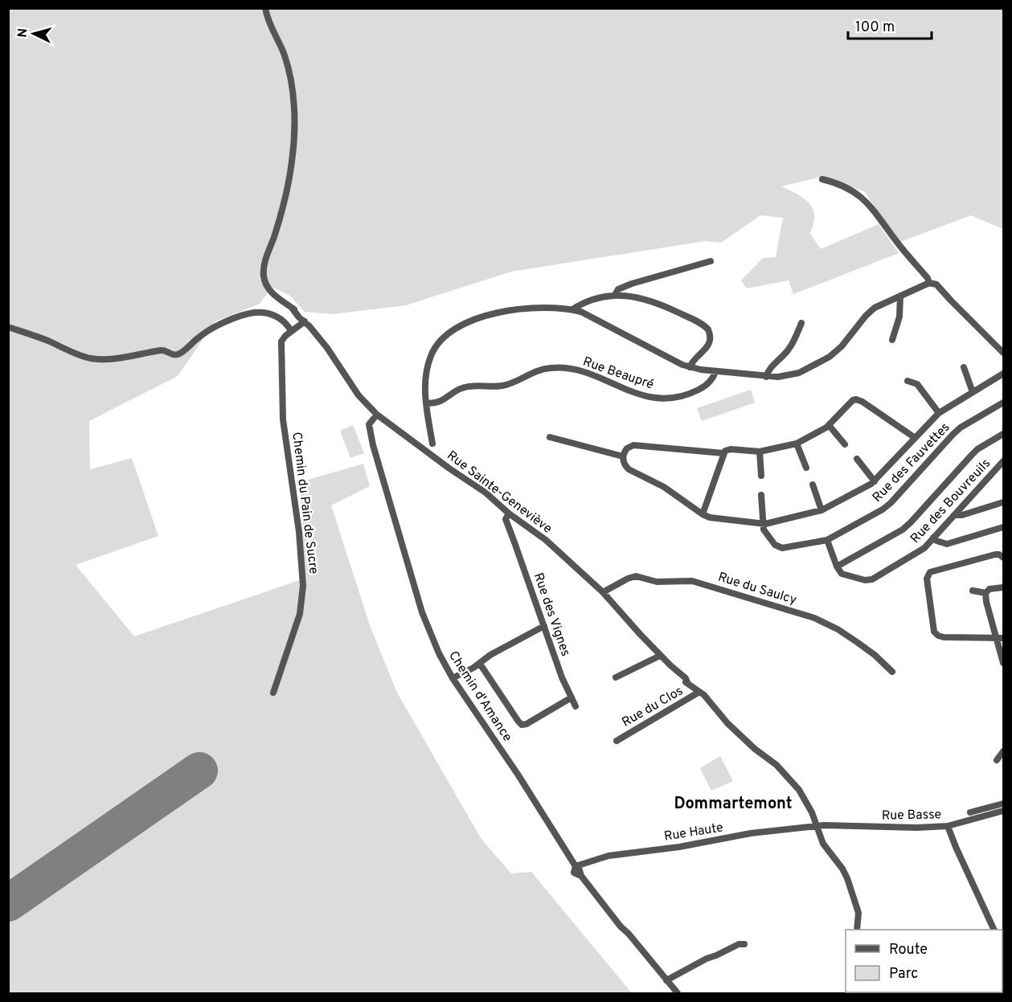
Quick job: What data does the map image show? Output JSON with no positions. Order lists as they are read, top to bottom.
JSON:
{
  "streets": {
    "street": [
      "Rue Beaupré",
      "Rue des Fauvettes",
      "Rue Sainte-Geneviève",
      "Rue des Bouvreuils",
      "Chemin du Pain de Sucre",
      "Rue du Saulcy",
      "Rue des Vignes",
      "Chemin d'Amance",
      "Rue du Clos",
      "Rue Basse",
      "Rue Haute"
    ]
  },
  "crossings": [
    ["Rue Sainte-Geneviève", "Chemin du Pain de Sucre"],
    ["Rue Sainte-Geneviève", "Rue du Saulcy"],
    ["Rue Sainte-Geneviève", "Rue des Vignes"],
    ["Rue Sainte-Geneviève", "Chemin d'Amance"],
    ["Rue Sainte-Geneviève", "Rue du Clos"],
    ["Rue Sainte-Geneviève", "Rue Basse"],
    ["Rue Sainte-Geneviève", "Rue Haute"],
    ["Chemin d'Amance", "Rue Haute"],
    ["Rue Basse", "Rue Haute"]
  ],
  "districts": ["Dommartemont"],
  "legend": ["Route", "Parc"],
  "scale_bar": "100 m",
  "north": "left"
}
